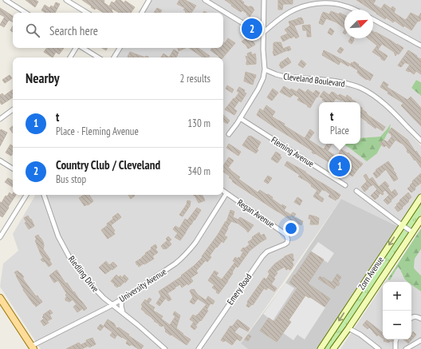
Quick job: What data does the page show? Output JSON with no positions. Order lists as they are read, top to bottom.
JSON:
{
  "streets": {
    "main road": ["Zorn Avenue"],
    "street": [
      "Cleveland Boulevard",
      "Fleming Avenue",
      "Regan Avenue",
      "Riedling Drive",
      "University Avenue",
      "Emery Road"
    ]
  },
  "crossings": [
    ["Regan Avenue", "University Avenue"],
    ["Regan Avenue", "Emery Road"],
    ["Riedling Drive", "University Avenue"]
  ],
  "north": "top right",
  "page": {
    "search": "Search here",
    "pins": ["2", "1"],
    "heading": ["Nearby", "2 results"],
    "list": [
      {
        "mark": "1",
        "name": "t",
        "note": "Place · Fleming Avenue",
        "value": "130 m"
      },
      {
        "mark": "2",
        "name": "Country Club / Cleveland",
        "note": "Bus stop",
        "value": "340 m"
      }
    ],
    "popup": ["t", "Place"],
    "map_buttons": ["+", "−"]
  }
}
